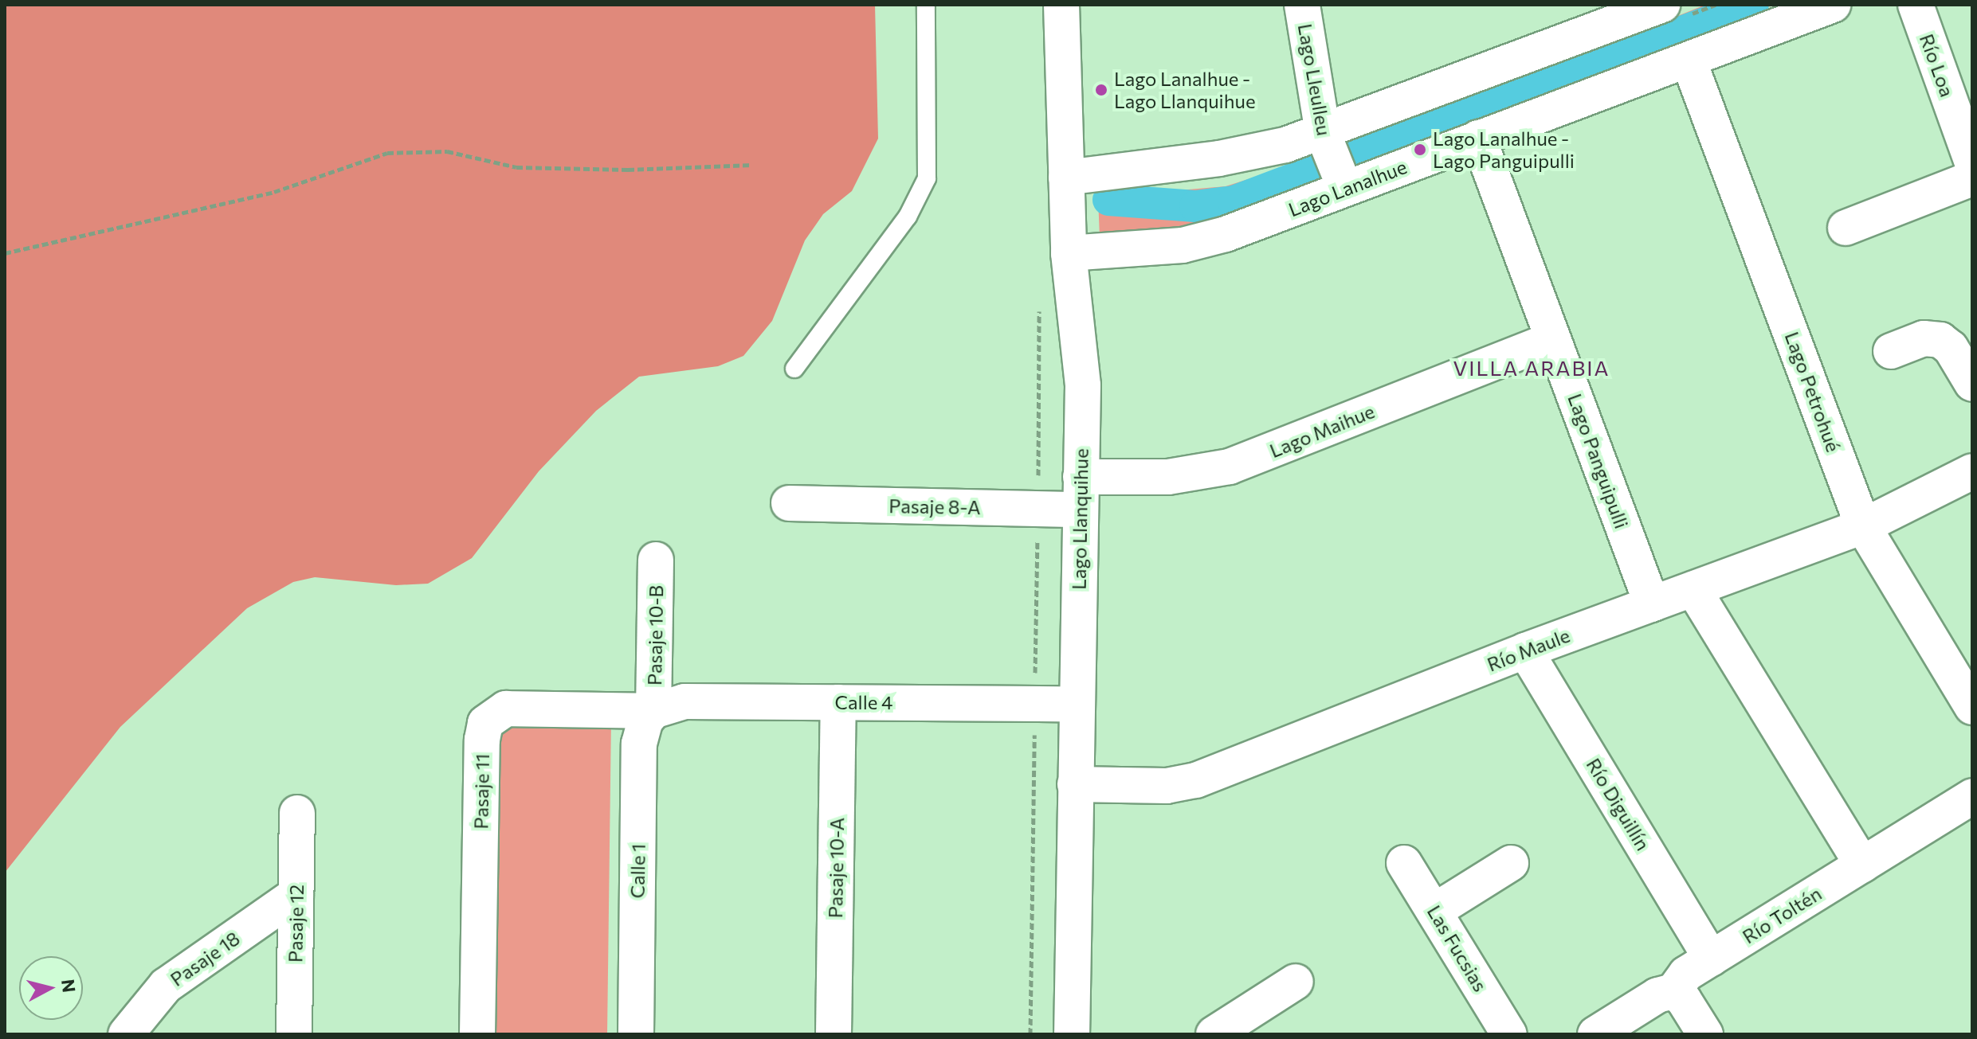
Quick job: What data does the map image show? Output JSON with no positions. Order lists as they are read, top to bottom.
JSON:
{
  "streets": {
    "street": [
      "Río Loa",
      "Lago Lleulleu",
      "Lago Lanalhue",
      "Lago Petrohué",
      "Lago Maihue",
      "Lago Panguipulli",
      "Pasaje 8-A",
      "Lago Llanquihue",
      "Pasaje 10-B",
      "Río Maule",
      "Calle 4",
      "Pasaje 11",
      "Río Diguillín",
      "Pasaje 10-A",
      "Calle 1",
      "Río Toltén",
      "Pasaje 12",
      "Las Fucsias",
      "Pasaje 18"
    ]
  },
  "crossings": [
    ["Lago Lleulleu", "Lago Lanalhue"],
    ["Lago Lanalhue", "Lago Petrohué"],
    ["Lago Lanalhue", "Lago Panguipulli"],
    ["Lago Lanalhue", "Lago Llanquihue"],
    ["Lago Petrohué", "Río Maule"],
    ["Lago Maihue", "Lago Panguipulli"],
    ["Lago Maihue", "Pasaje 8-A"],
    ["Lago Maihue", "Lago Llanquihue"],
    ["Lago Panguipulli", "Río Maule"],
    ["Pasaje 8-A", "Lago Llanquihue"],
    ["Lago Llanquihue", "Río Maule"],
    ["Lago Llanquihue", "Calle 4"],
    ["Pasaje 10-B", "Calle 4"],
    ["Pasaje 10-B", "Pasaje 11"],
    ["Pasaje 10-B", "Calle 1"],
    ["Río Maule", "Río Diguillín"],
    ["Calle 4", "Pasaje 11"],
    ["Calle 4", "Pasaje 10-A"],
    ["Calle 4", "Calle 1"],
    ["Pasaje 11", "Calle 1"],
    ["Río Diguillín", "Río Toltén"],
    ["Pasaje 12", "Pasaje 18"]
  ],
  "districts": ["VILLA ARABIA"],
  "places": ["Lago Lanalhue - Lago Llanquihue", "Lago Lanalhue - Lago Panguipulli"],
  "north": "right"
}
